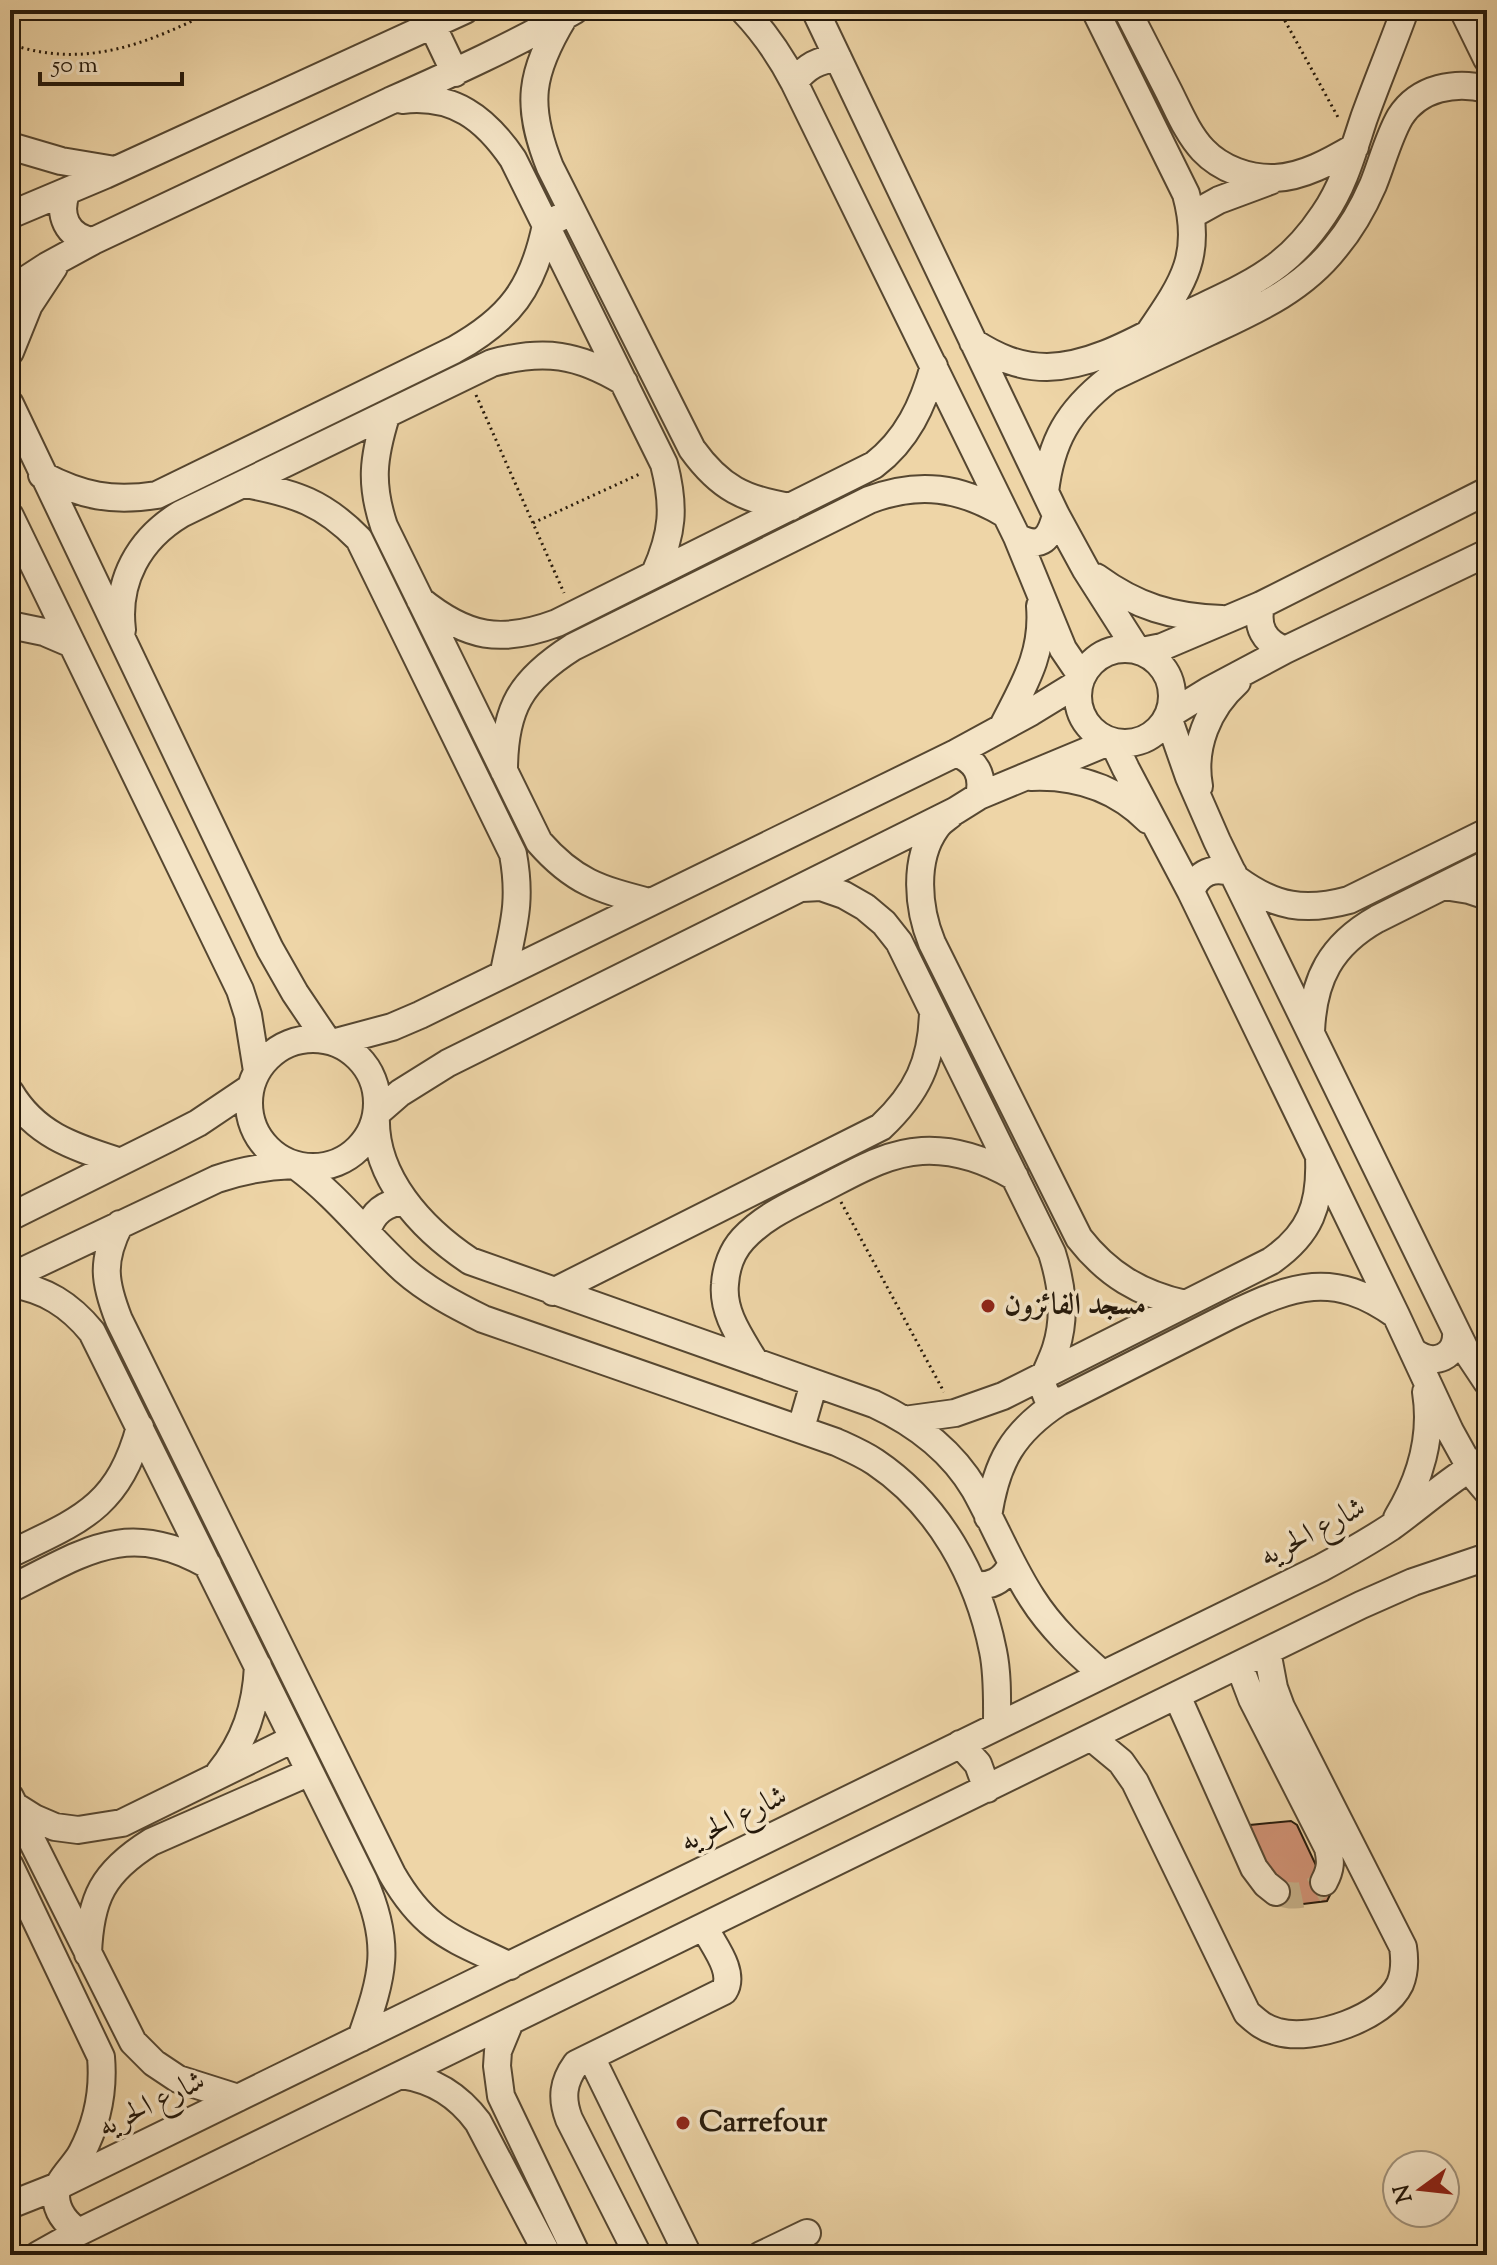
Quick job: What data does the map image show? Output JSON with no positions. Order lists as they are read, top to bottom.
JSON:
{
  "streets": {
    "street": ["شارع الحريه"]
  },
  "places": ["مسجد الفائزون", "Carrefour"],
  "scale_bar": "50 m",
  "north": "left"
}
